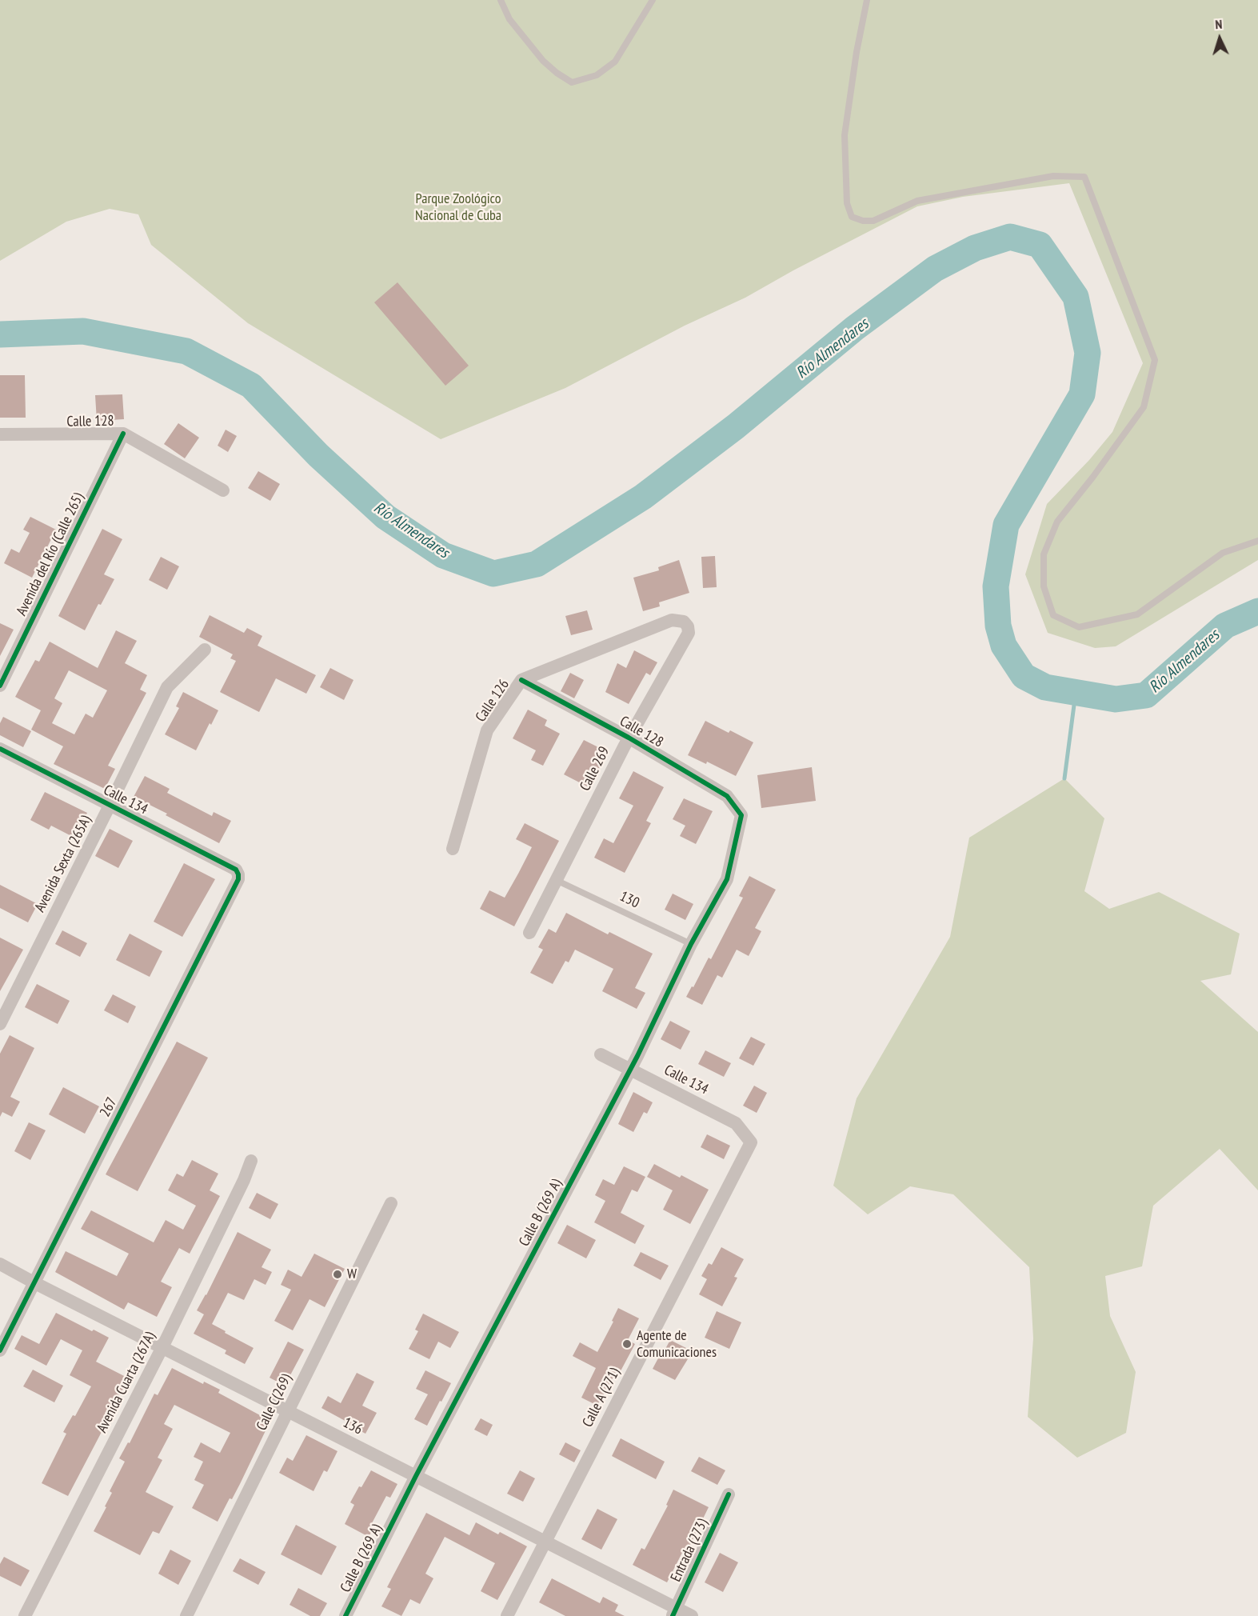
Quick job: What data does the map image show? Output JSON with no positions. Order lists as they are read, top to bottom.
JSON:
{
  "streets": {
    "street": [
      "Calle 128",
      "Avenida del Río (Calle 265)",
      "Calle 126",
      "Calle 269",
      "Calle 134",
      "Avenida Sexta (265A)",
      "267",
      "Calle B (269 A)",
      "Avenida Cuarta (267A)",
      "Calle A (271)",
      "Calle C(269)",
      "136",
      "Entrada (273)"
    ],
    "lane": ["130"]
  },
  "crossings": [
    ["Calle 128", "Avenida del Río (Calle 265)"],
    ["Calle 128", "Calle 126"],
    ["Calle 128", "Calle 269"],
    ["Calle 128", "Calle B (269 A)"],
    ["Calle 126", "Calle 269"],
    ["Calle 269", "130"],
    ["Calle 134", "Avenida Sexta (265A)"],
    ["Calle 134", "267"],
    ["Calle 134", "Calle B (269 A)"],
    ["Calle 134", "Calle A (271)"],
    ["130", "Calle B (269 A)"],
    ["267", "136"],
    ["Calle B (269 A)", "136"],
    ["Avenida Cuarta (267A)", "136"],
    ["Calle A (271)", "136"],
    ["Calle C(269)", "136"],
    ["136", "Entrada (273)"]
  ],
  "water": ["Río Almendares"],
  "parks": ["Parque Zoológico Nacional de Cuba"],
  "places": ["W", "Agente de Comunicaciones"],
  "north": "top"
}
